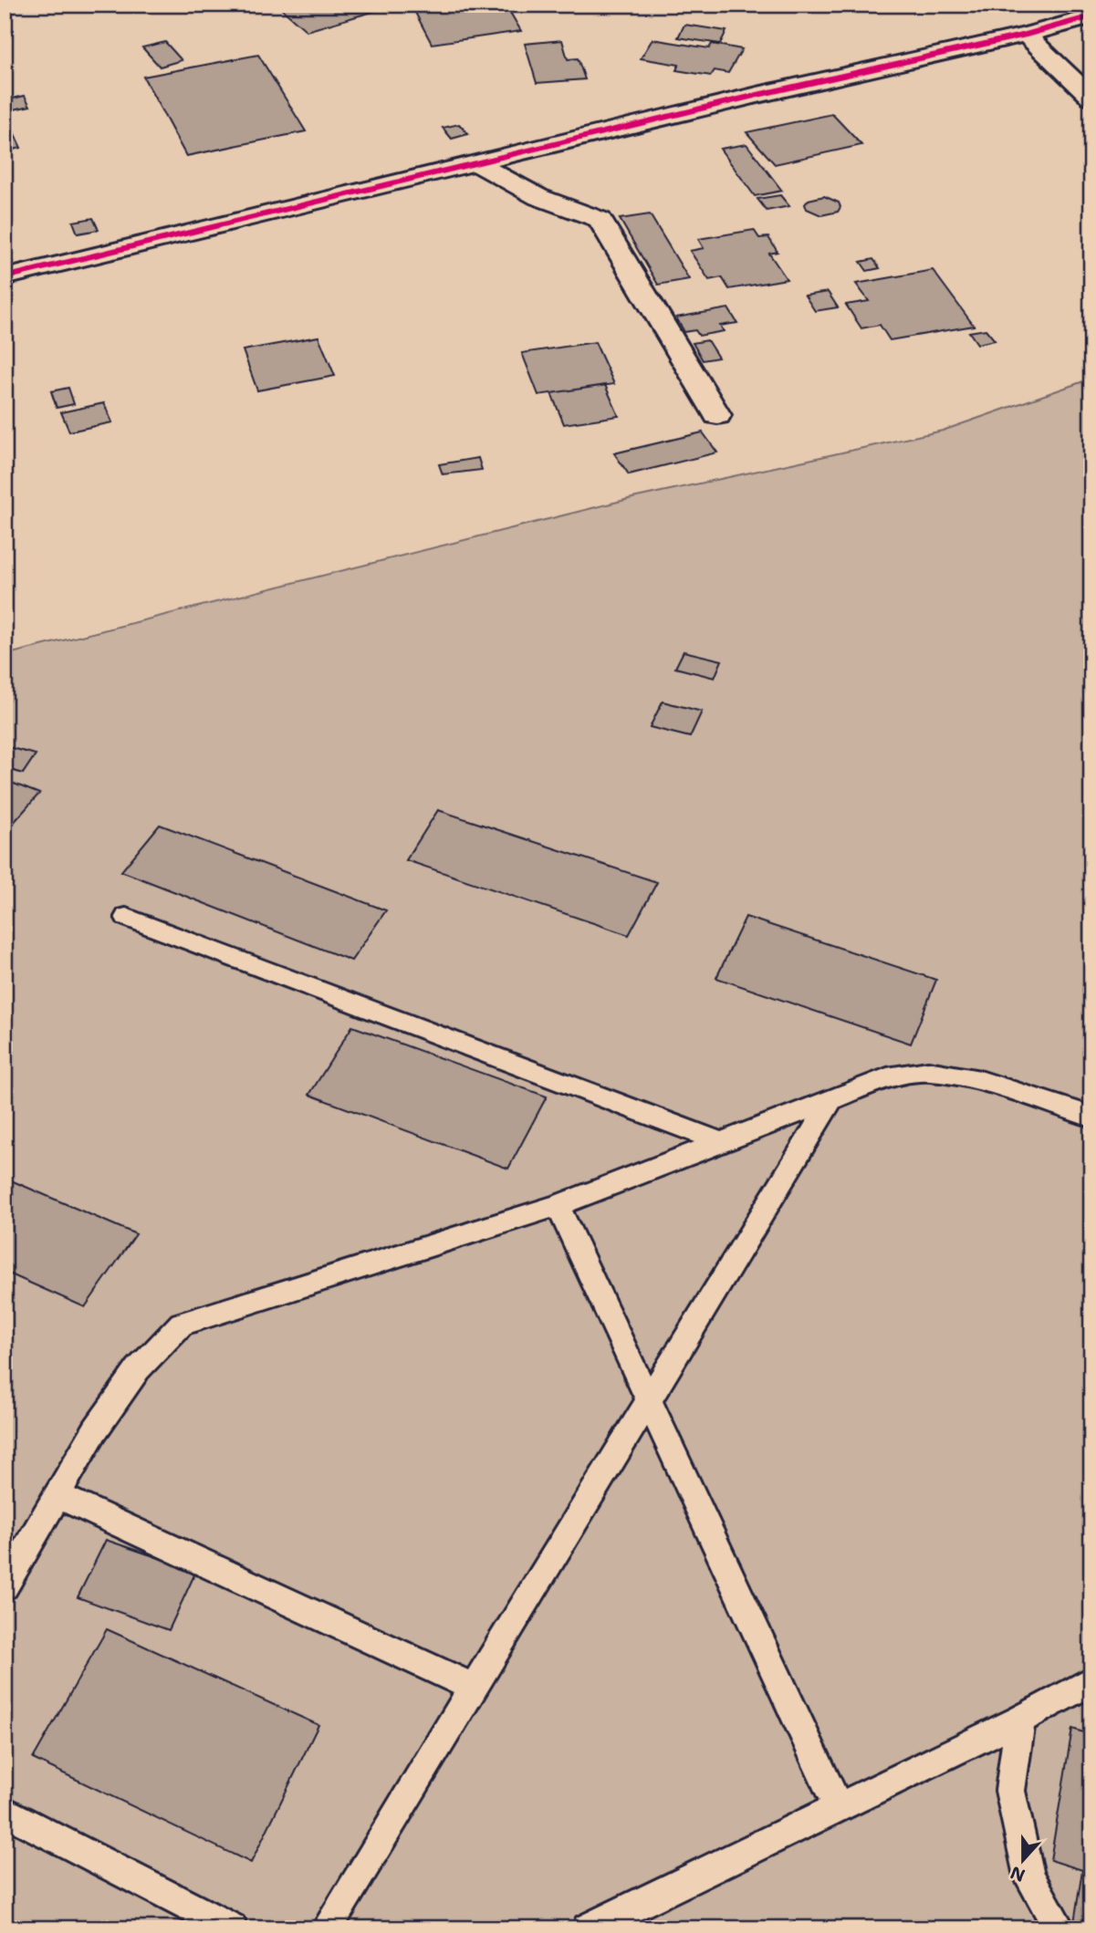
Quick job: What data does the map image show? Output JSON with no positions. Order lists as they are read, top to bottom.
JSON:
{
  "north": "bottom"
}
